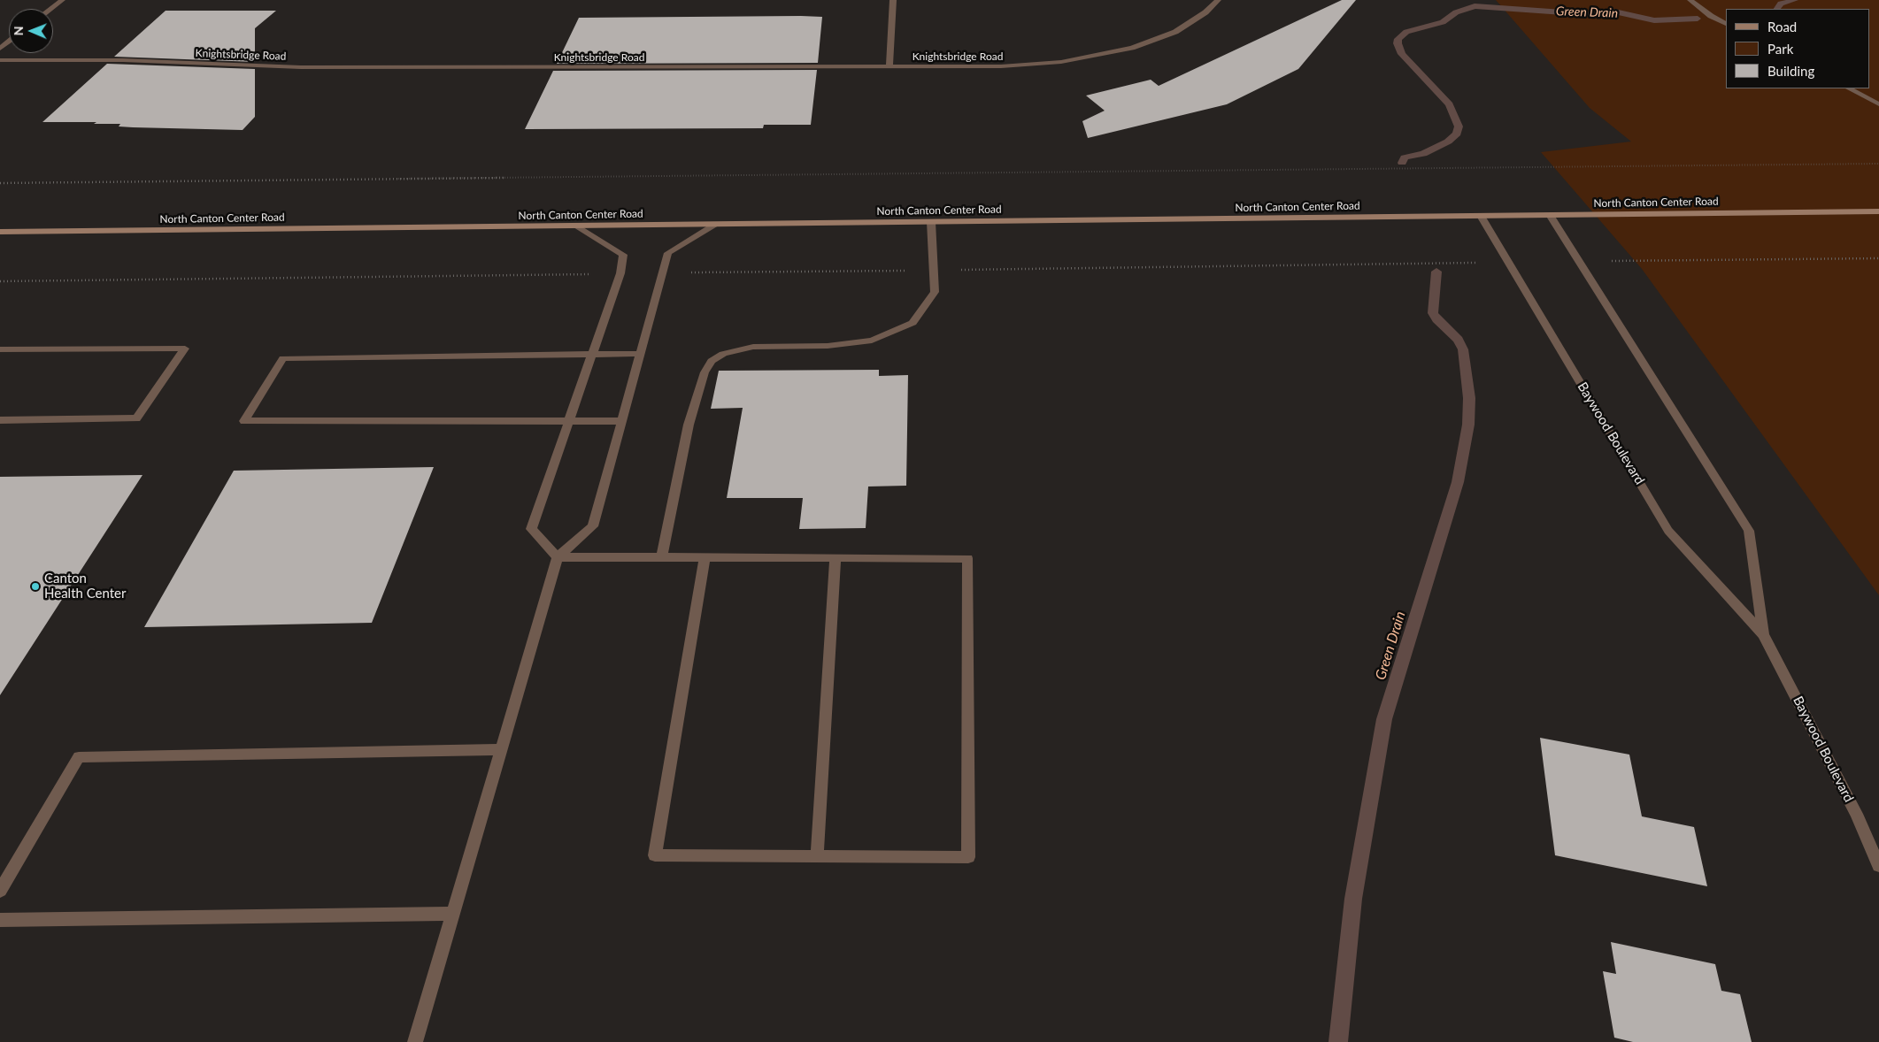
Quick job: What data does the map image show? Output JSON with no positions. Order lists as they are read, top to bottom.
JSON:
{
  "streets": {
    "main road": ["North Canton Center Road"],
    "street": ["Knightsbridge Road", "Baywood Boulevard"]
  },
  "crossings": [
    ["North Canton Center Road", "Baywood Boulevard"]
  ],
  "water": ["Green Drain"],
  "places": ["Canton Health Center"],
  "legend": ["Road", "Park", "Building"],
  "north": "left"
}
